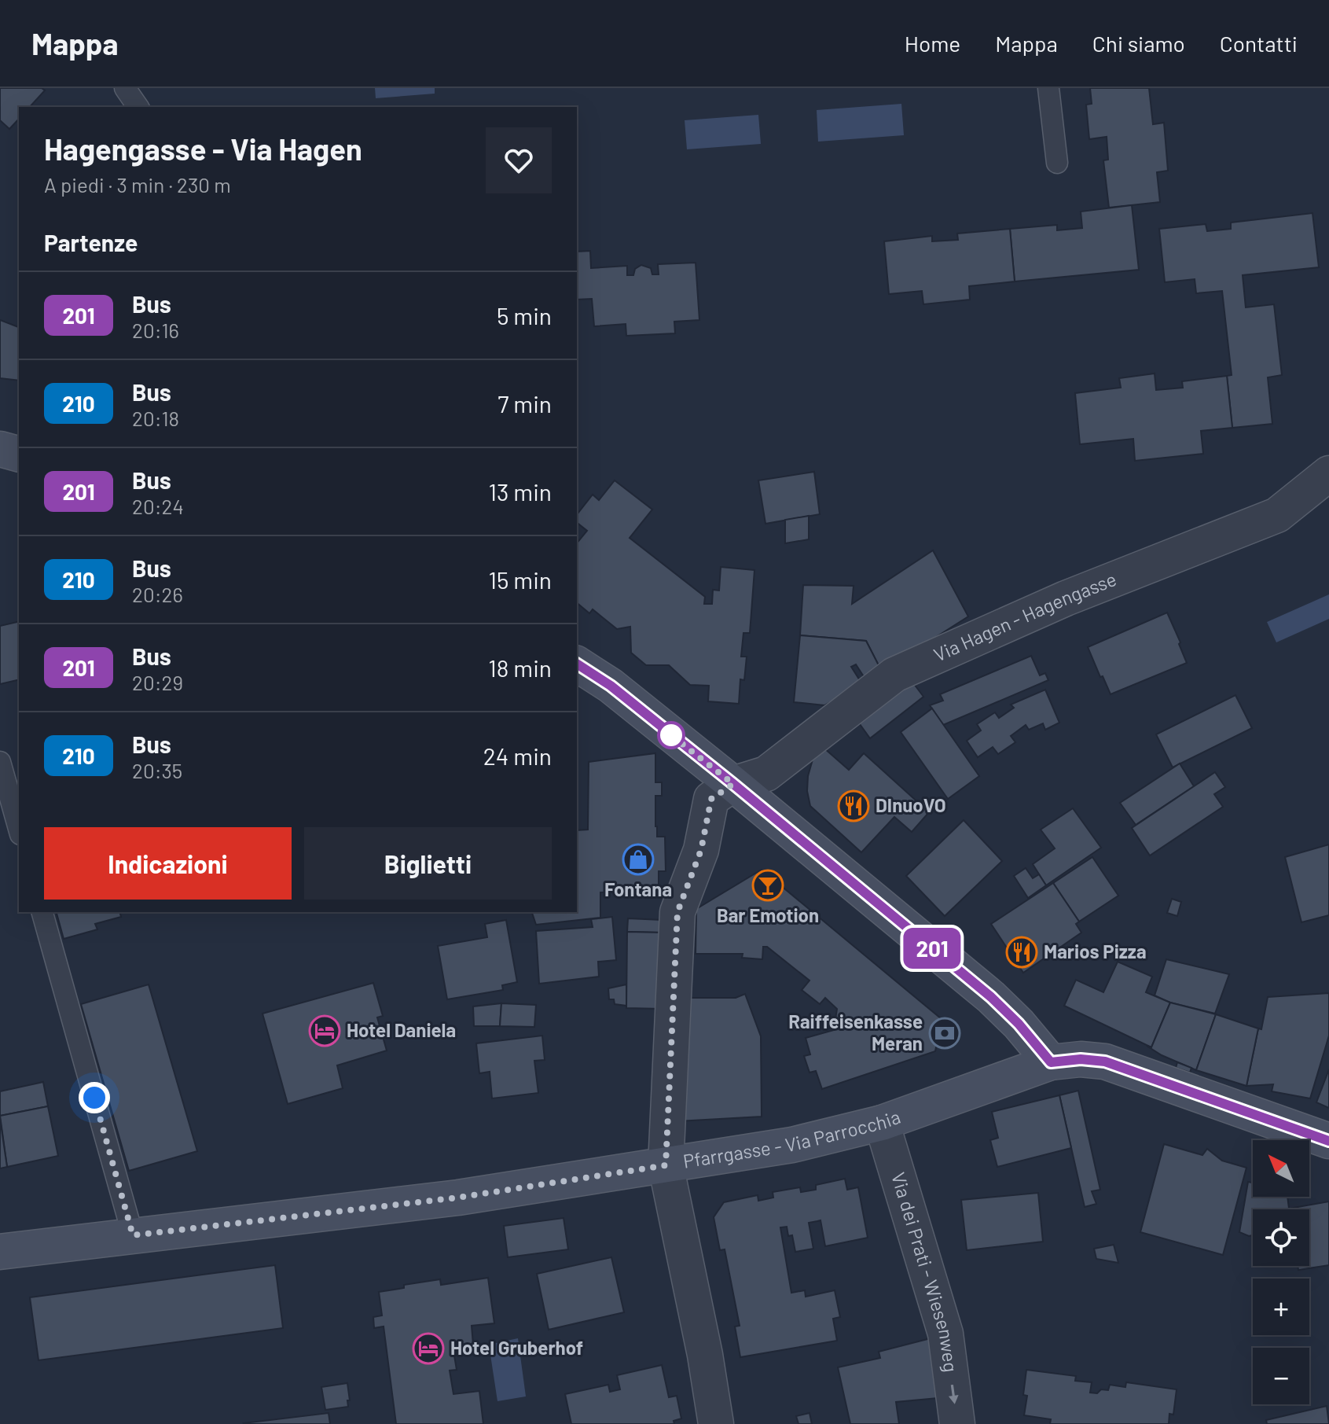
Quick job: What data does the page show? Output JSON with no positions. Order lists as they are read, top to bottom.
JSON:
{
  "streets": {
    "street": ["Via Hagen - Hagengasse", "Pfarrgasse - Via Parrocchia", "Via dei Prati - Wiesenweg"]
  },
  "crossings": [
    ["Pfarrgasse - Via Parrocchia", "Via dei Prati - Wiesenweg"]
  ],
  "places": {
    "restaurant": ["DInuoVO", "Marios Pizza"],
    "shop": ["Fontana"],
    "bar": ["Bar Emotion"],
    "hotel": ["Hotel Daniela", "Hotel Gruberhof"],
    "bank": ["Raiffeisenkasse Meran"]
  },
  "lines": ["bus line 201"],
  "north": "top left",
  "page": {
    "header": "Mappa",
    "nav": [
      "Home",
      "Mappa",
      "Chi siamo",
      "Contatti"
    ],
    "on_map": "201",
    "heading": [
      ["Hagengasse - Via Hagen", "A piedi · 3 min · 230 m"],
      "Partenze"
    ],
    "list": [
      {
        "mark": "201",
        "name": "Bus",
        "note": "20:16",
        "value": "5 min"
      },
      {
        "mark": "210",
        "name": "Bus",
        "note": "20:18",
        "value": "7 min"
      },
      {
        "mark": "201",
        "name": "Bus",
        "note": "20:24",
        "value": "13 min"
      },
      {
        "mark": "210",
        "name": "Bus",
        "note": "20:26",
        "value": "15 min"
      },
      {
        "mark": "201",
        "name": "Bus",
        "note": "20:29",
        "value": "18 min"
      },
      {
        "mark": "210",
        "name": "Bus",
        "note": "20:35",
        "value": "24 min"
      }
    ],
    "buttons": ["Indicazioni", "Biglietti"],
    "map_buttons": ["+", "−"]
  }
}
